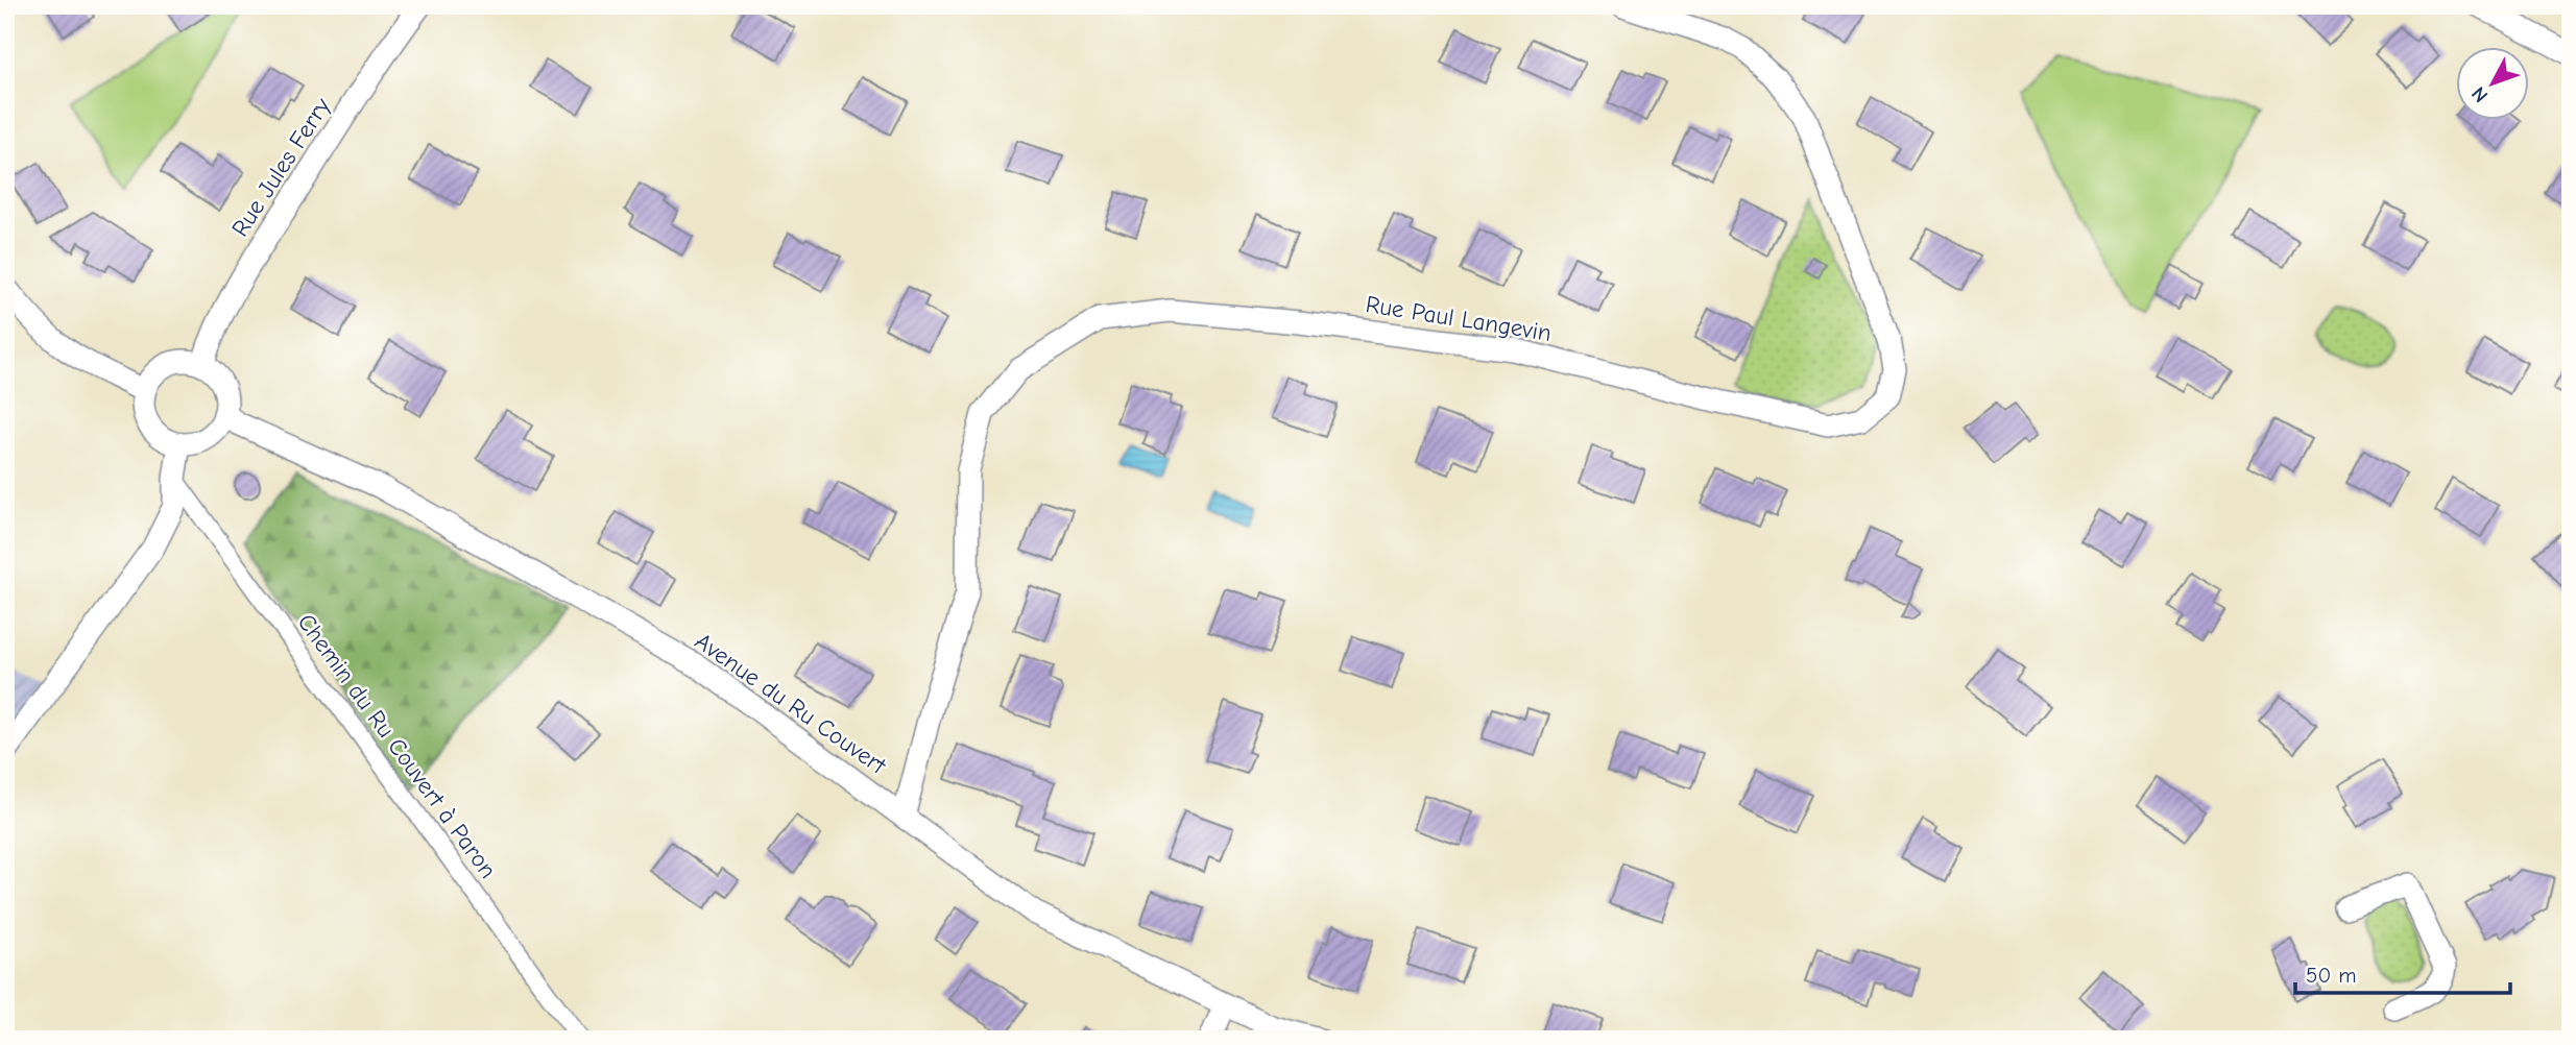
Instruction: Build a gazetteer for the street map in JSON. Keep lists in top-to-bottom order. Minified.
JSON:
{"streets":{"street":["Rue Jules Ferry","Rue Paul Langevin","Avenue du Ru Couvert","Chemin du Ru Couvert à Paron"]},"crossings":[["Rue Jules Ferry","Avenue du Ru Couvert"],["Rue Paul Langevin","Avenue du Ru Couvert"]],"scale_bar":"50 m","north":"bottom left"}
